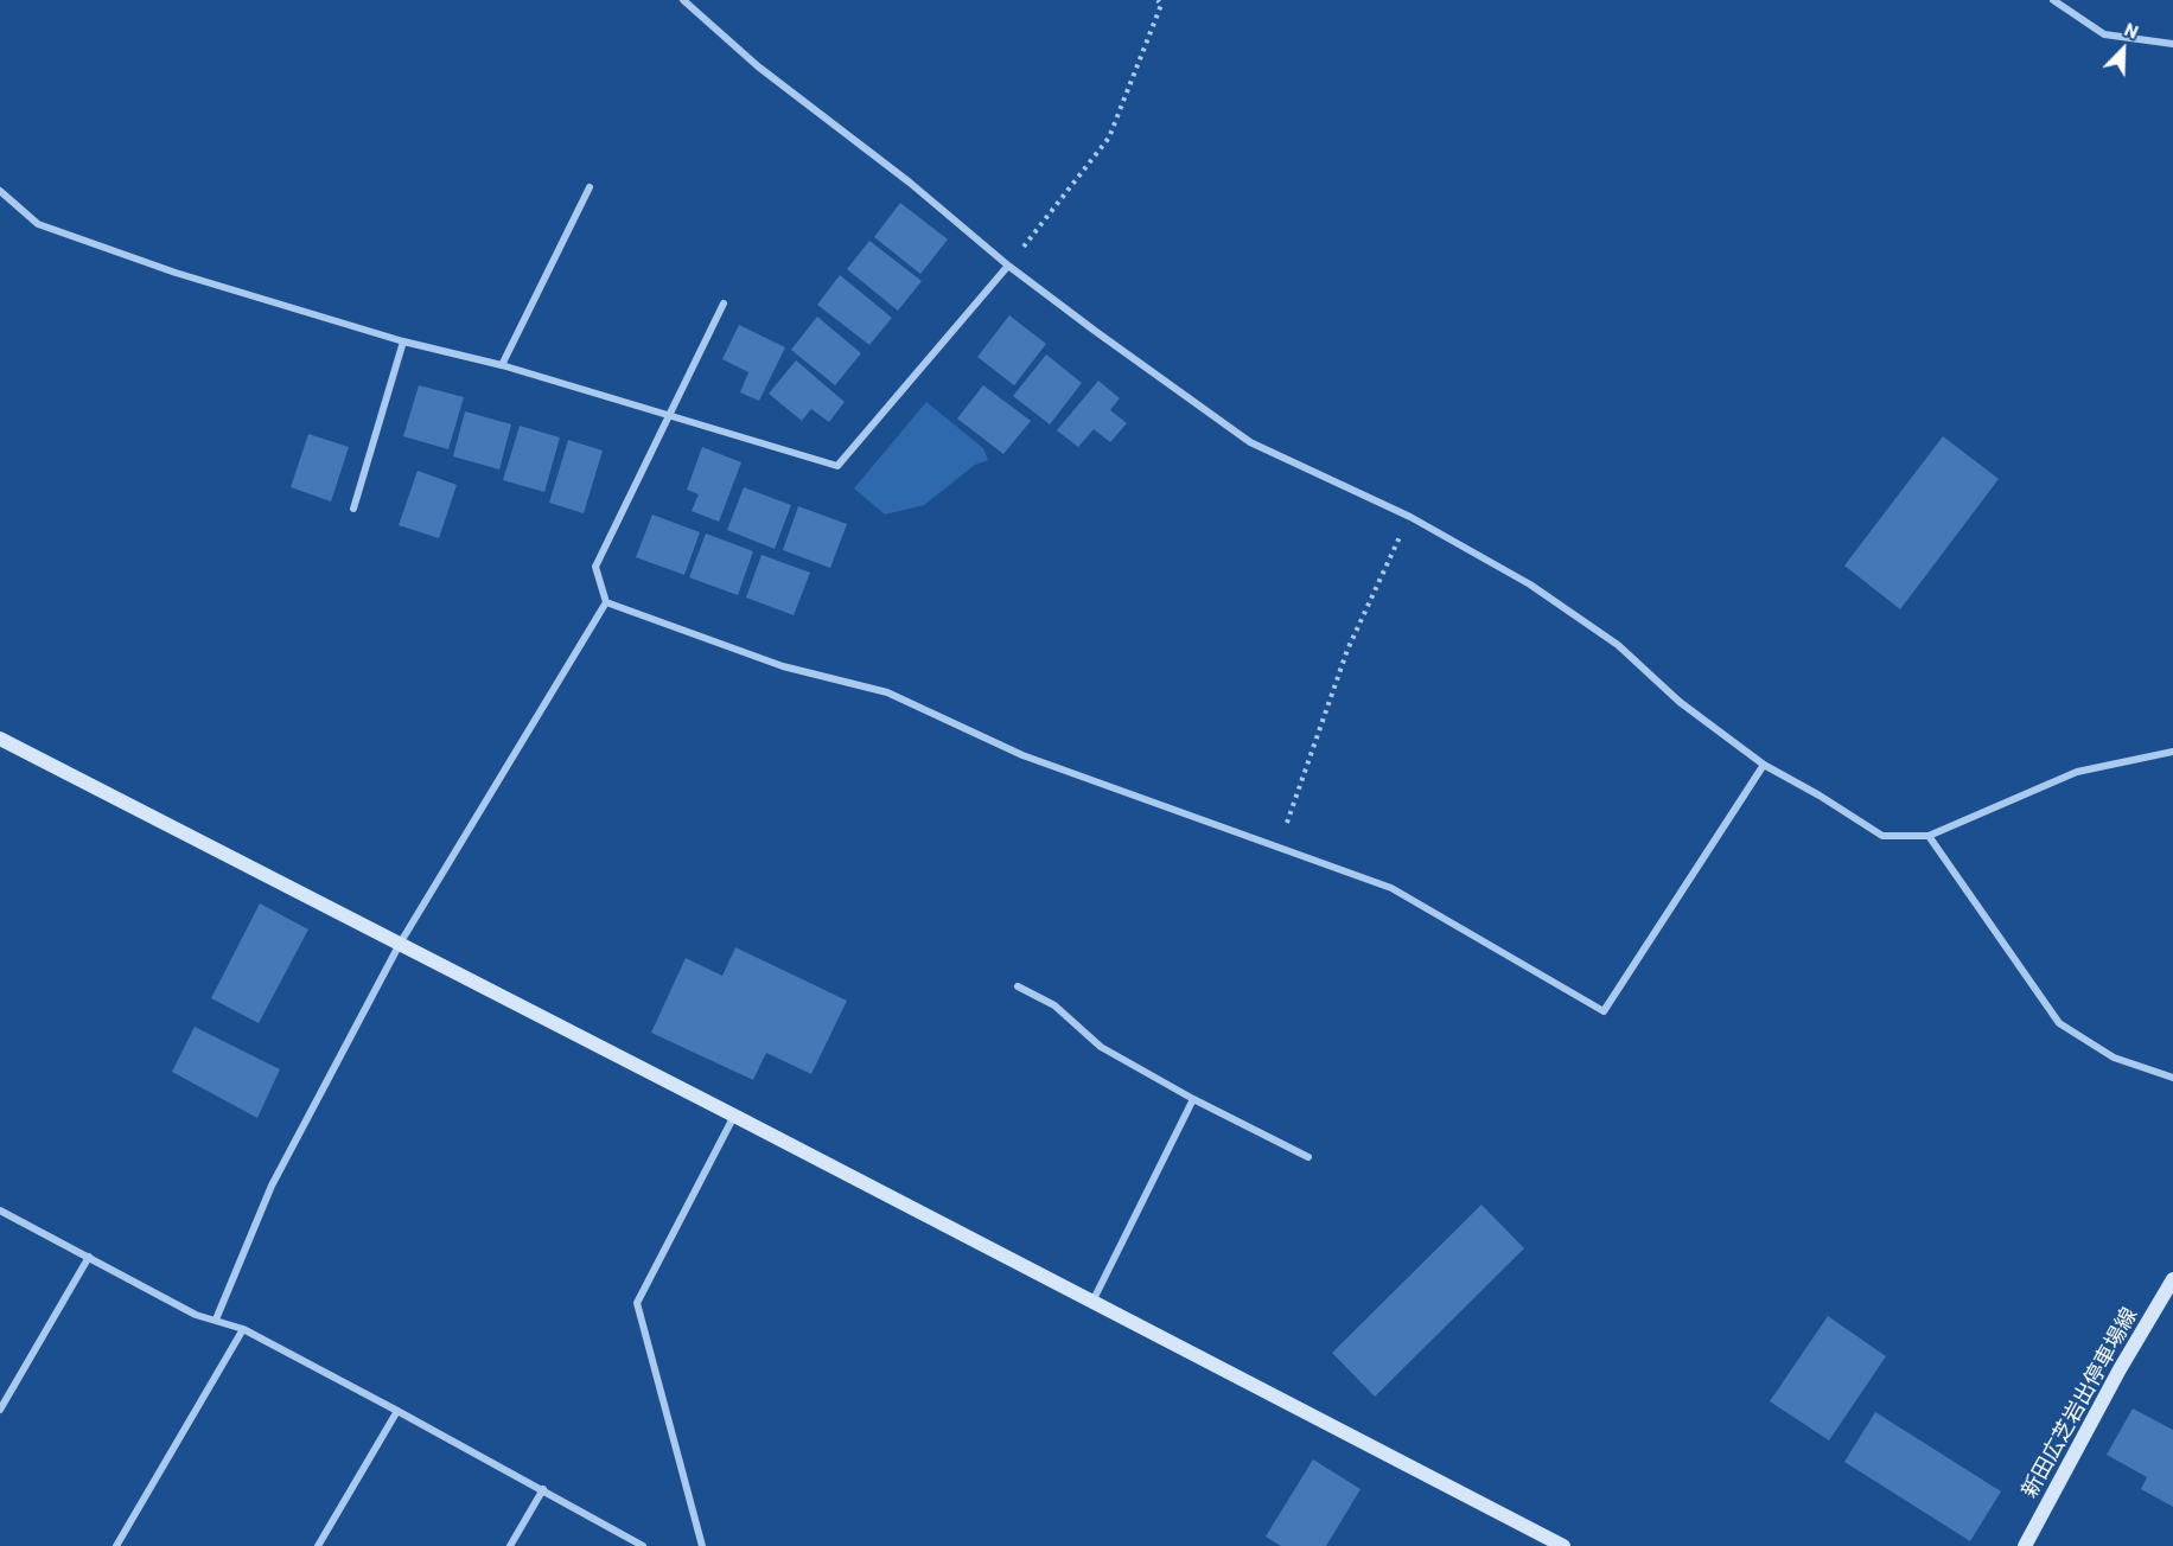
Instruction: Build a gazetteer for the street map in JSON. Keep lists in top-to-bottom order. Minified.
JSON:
{"streets":{"street":["新田広芝岩出停車場線"]},"north":"top right"}
